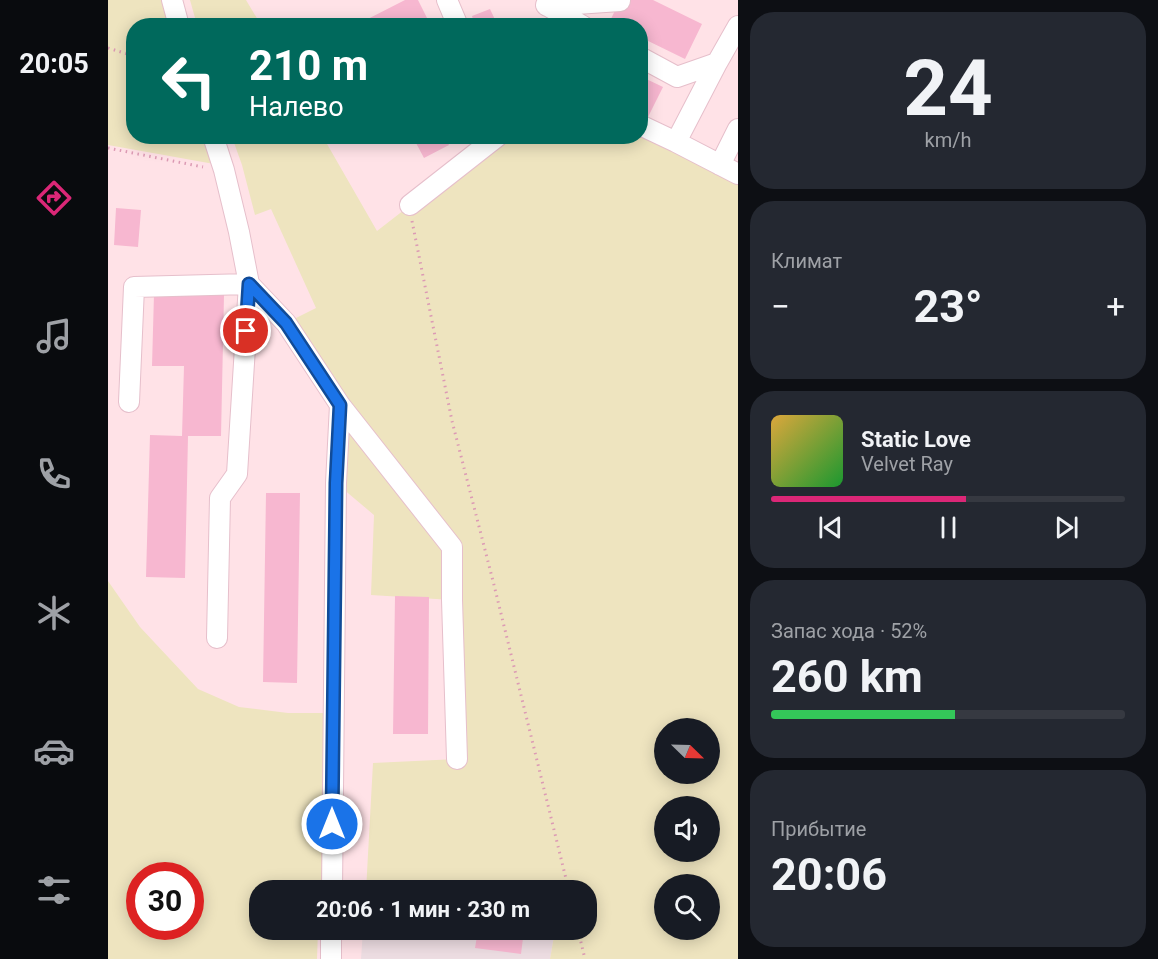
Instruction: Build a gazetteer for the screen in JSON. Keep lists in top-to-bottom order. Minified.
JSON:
{"north":"bottom right","page":{"tabs":"20:05","tile":[["24","km/h"],"Климат",["Запас хода · 52%","260 km"],["Прибытие","20:06"]],"turn":["210 m","Налево"],"heat":["−","23°","+"],"song":["Static Love","Velvet Ray"],"limit":"30","trip":"20:06 · 1 мин · 230 m"}}
